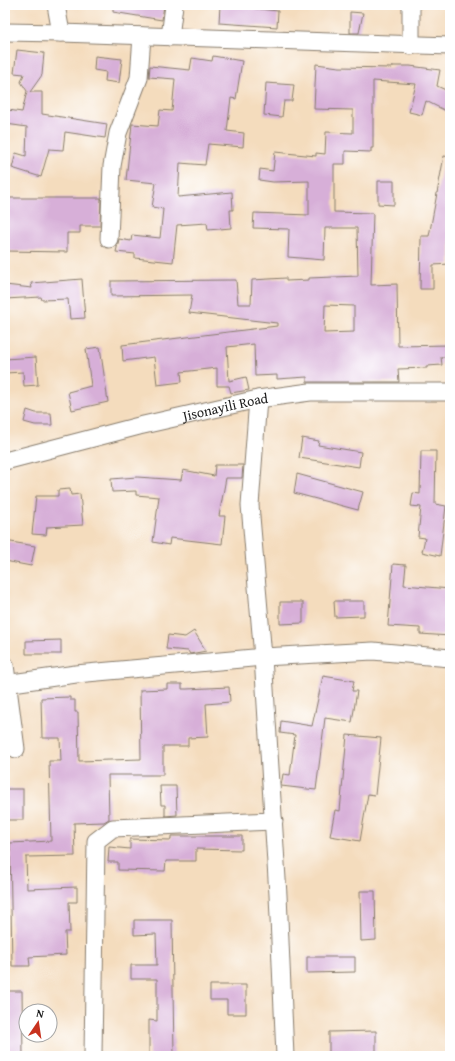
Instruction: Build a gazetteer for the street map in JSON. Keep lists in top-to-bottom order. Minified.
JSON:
{"streets":{"street":["Jisonayili Road"]},"north":"top"}
